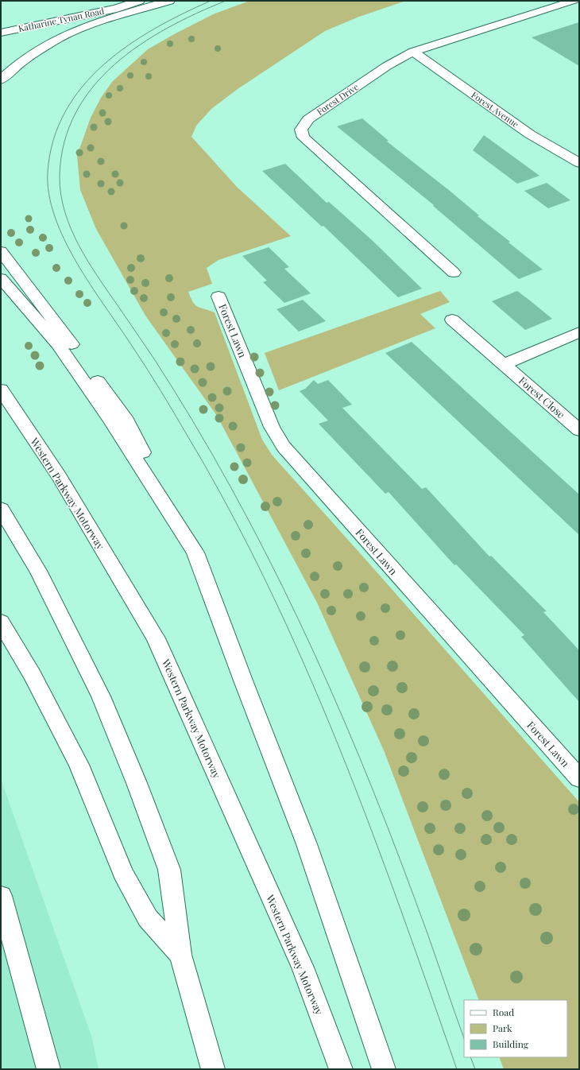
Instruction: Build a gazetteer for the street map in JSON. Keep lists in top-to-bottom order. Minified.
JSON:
{"streets":{"main road":["Katharine Tynan Road","Forest Drive","Forest Avenue","Forest Lawn","Forest Close","Western Parkway Motorway"]},"crossings":[["Forest Drive","Forest Avenue"]],"legend":["Road","Park","Building"]}
